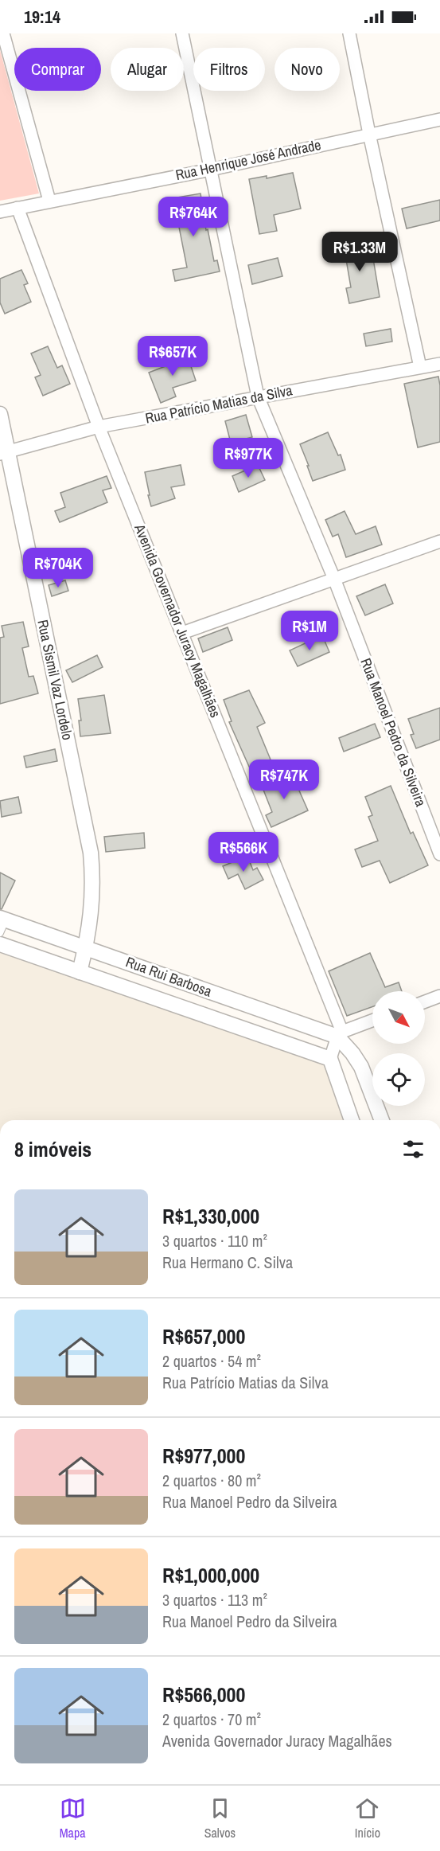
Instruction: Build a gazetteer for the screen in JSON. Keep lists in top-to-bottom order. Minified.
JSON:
{"streets":{"street":["Rua Henrique José Andrade","Rua Patrício Matias da Silva","Avenida Governador Juracy Magalhães","Rua Sismil Vaz Lordelo","Rua Manoel Pedro da Silveira","Rua Rui Barbosa"]},"crossings":[["Rua Henrique José Andrade","Avenida Governador Juracy Magalhães"],["Rua Henrique José Andrade","Rua Manoel Pedro da Silveira"],["Rua Patrício Matias da Silva","Avenida Governador Juracy Magalhães"],["Rua Patrício Matias da Silva","Rua Sismil Vaz Lordelo"],["Rua Patrício Matias da Silva","Rua Manoel Pedro da Silveira"],["Avenida Governador Juracy Magalhães","Rua Rui Barbosa"],["Rua Sismil Vaz Lordelo","Rua Rui Barbosa"]],"north":"bottom right","page":{"status":"19:14","chip":["Comprar","Alugar","Filtros","Novo"],"price":["R$764K","R$1.33M","R$657K","R$977K","R$704K","R$1M","R$747K","R$566K"],"heading":"8 imóveis","list":[{"name":"R$1,330,000","note":"3 quartos · 110 m² · Rua Hermano C. Silva"},{"name":"R$657,000","note":"2 quartos · 54 m² · Rua Patrício Matias da Silva"},{"name":"R$977,000","note":"2 quartos · 80 m² · Rua Manoel Pedro da Silveira"},{"name":"R$1,000,000","note":"3 quartos · 113 m² · Rua Manoel Pedro da Silveira"},{"name":"R$566,000","note":"2 quartos · 70 m² · Avenida Governador Juracy Magalhães"}],"tabs":["Mapa","Salvos","Início"]}}
